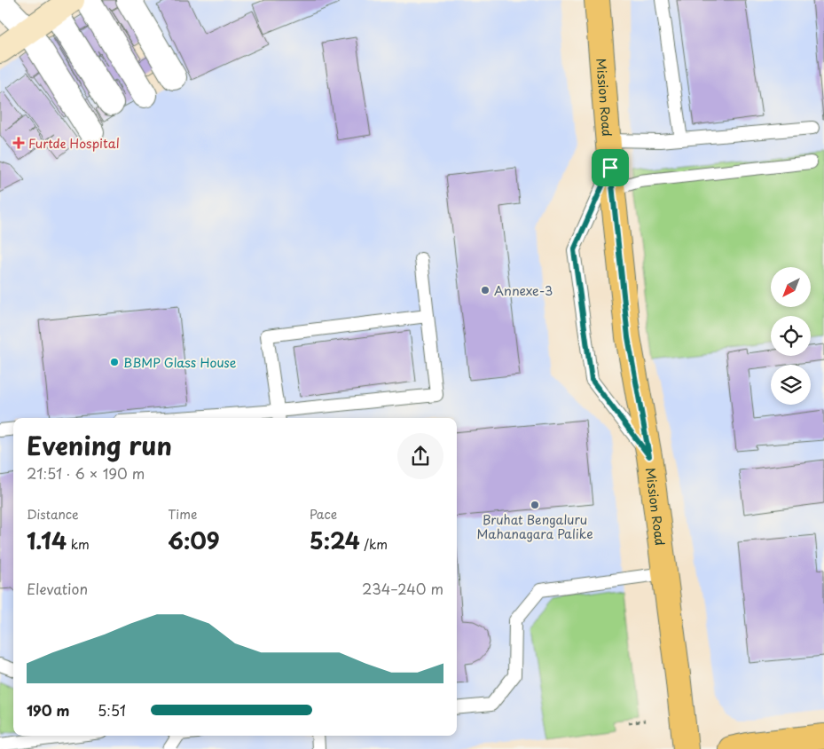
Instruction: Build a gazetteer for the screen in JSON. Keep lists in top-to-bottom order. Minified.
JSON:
{"streets":{"main road":["Mission Road"]},"places":{"health":["Furtde Hospital"],"other":["Annexe-3","BBMP Glass House","Bruhat Bengaluru Mahanagara Palike"]},"north":"bottom left","page":{"heading":["Evening run","21:51 · 6 × 190 m"],"stats":[["Distance","1.14 km"],["Time","6:09"],["Pace","5:24 /km"]],"chart":["Elevation","234–240 m"],"list":[{"name":"190 m","note":"5:51"}]}}
